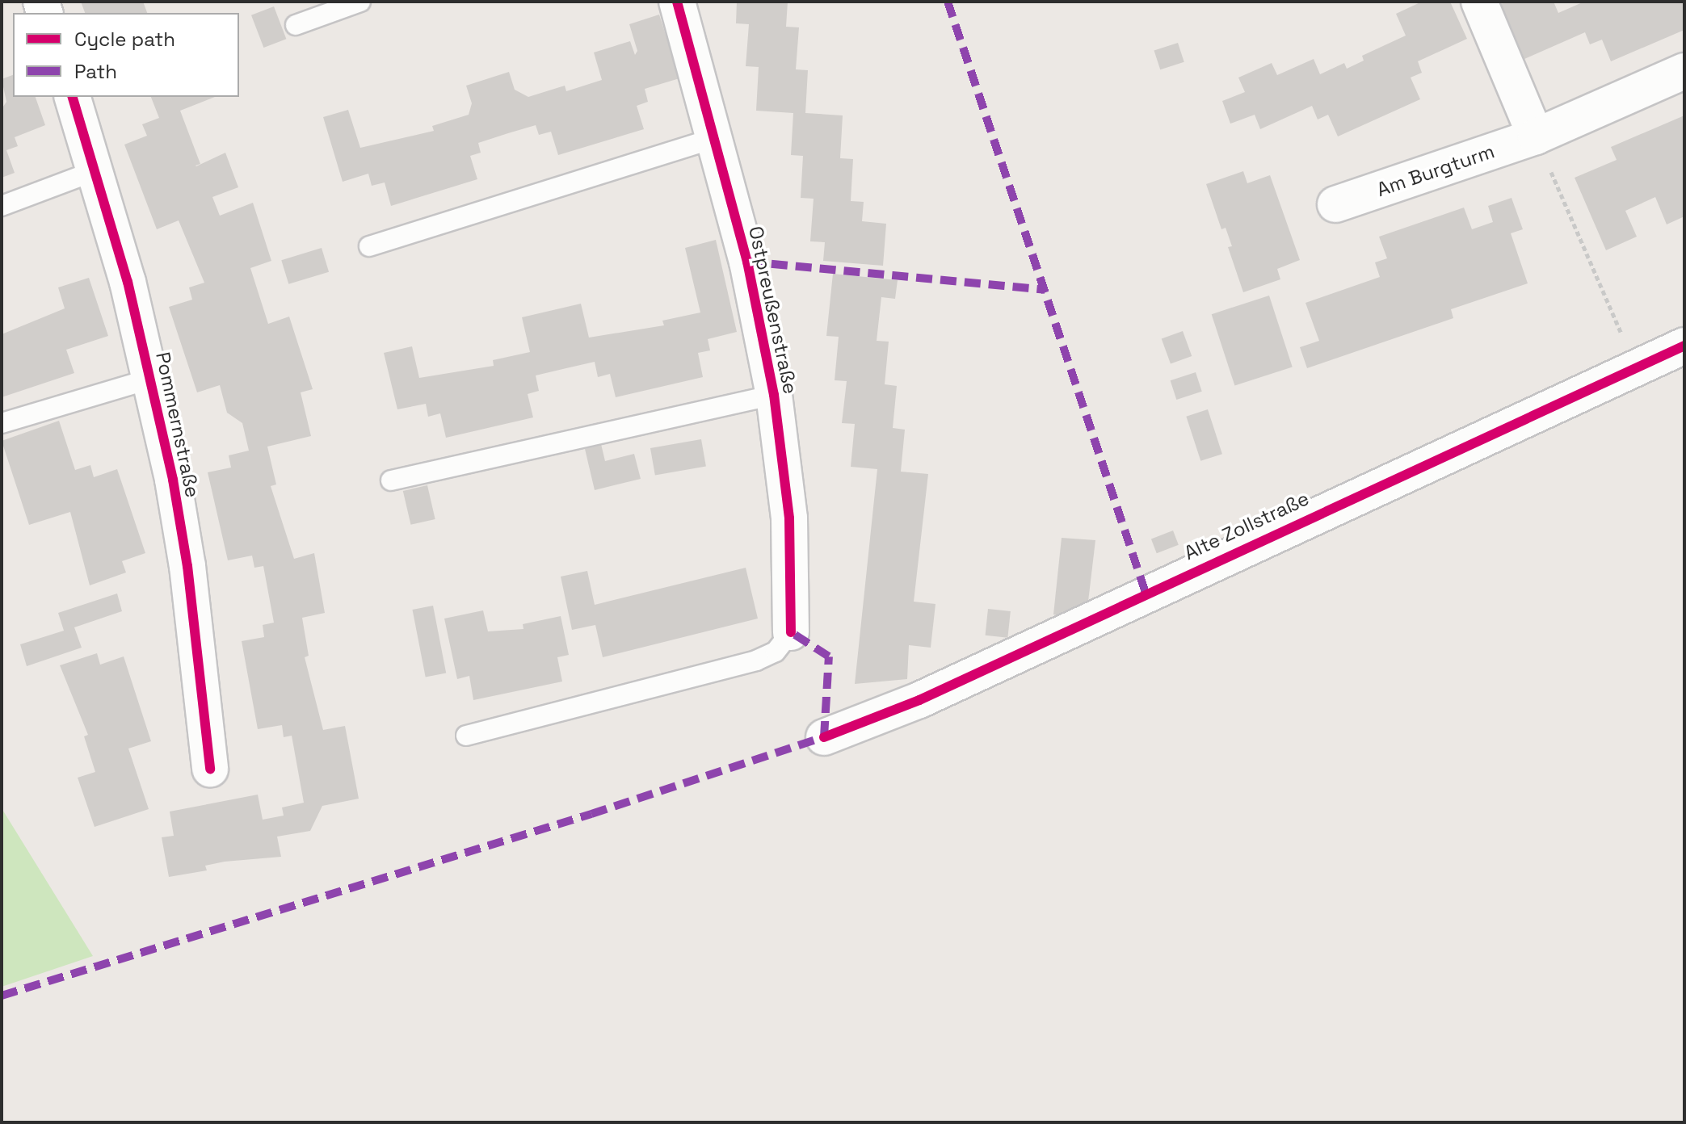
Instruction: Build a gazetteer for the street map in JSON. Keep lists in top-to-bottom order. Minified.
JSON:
{"streets":{"street":["Am Burgturm","Ostpreußenstraße","Pommernstraße","Alte Zollstraße"]},"legend":["Cycle path","Path"]}
